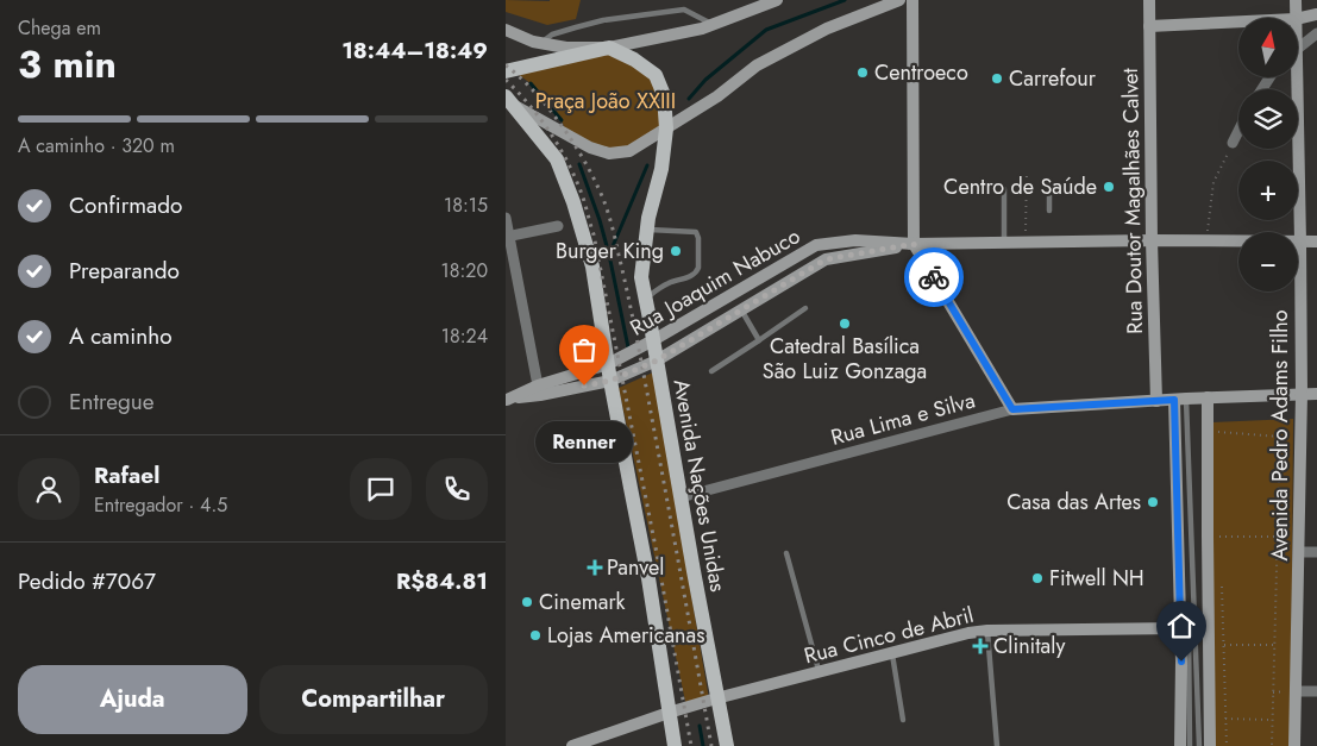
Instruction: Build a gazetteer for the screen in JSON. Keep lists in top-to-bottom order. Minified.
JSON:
{"streets":{"main road":["Avenida Nações Unidas"],"street":["Rua Doutor Magalhães Calvet","Rua Joaquim Nabuco","Rua Lima e Silva","Avenida Pedro Adams Filho","Rua Cinco de Abril"]},"crossings":[["Rua Doutor Magalhães Calvet","Rua Joaquim Nabuco"],["Rua Doutor Magalhães Calvet","Rua Lima e Silva"],["Rua Joaquim Nabuco","Avenida Pedro Adams Filho"],["Rua Joaquim Nabuco","Avenida Nações Unidas"],["Rua Lima e Silva","Avenida Pedro Adams Filho"],["Rua Lima e Silva","Avenida Nações Unidas"],["Avenida Nações Unidas","Rua Cinco de Abril"]],"parks":["Praça João XXIII"],"places":{"other":["Centroeco","Carrefour","Centro de Saúde","Burger King","Catedral Basílica São Luiz Gonzaga","Renner","Casa das Artes","Fitwell NH","Cinemark","Lojas Americanas"],"health":["Panvel","Clinitaly"]},"north":"top","page":{"heading":["3 min","Chega em","18:44–18:49"],"panel":["Rafael","Entregador · 4.5","Pedido #7067","R$84.81"],"map_buttons":["+","−"],"bar":"A caminho · 320 m","list":[["Confirmado","18:15"],["Preparando","18:20"],["A caminho","18:24"],"Entregue"],"bubble":"Renner","buttons":["Ajuda","Compartilhar"]}}
